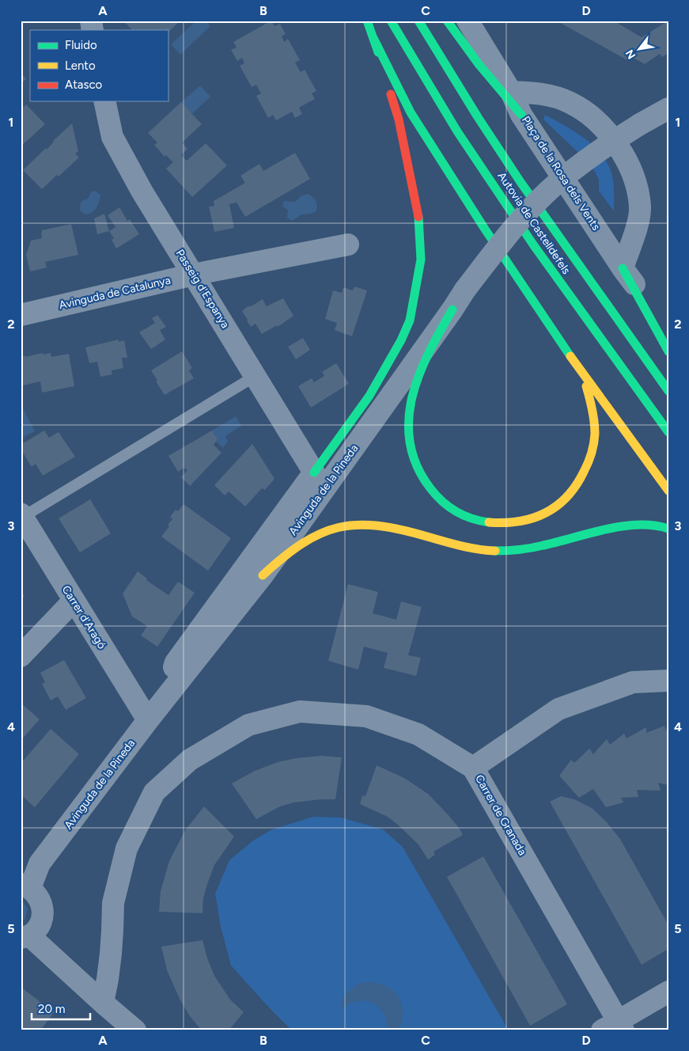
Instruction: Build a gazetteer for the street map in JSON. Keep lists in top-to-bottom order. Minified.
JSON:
{"streets":{"highway":["Autovia de Castelldefels"],"street":["Plaça de la Rosa dels Vents","Passeig d'Espanya","Avinguda de Catalunya","Avinguda de la Pineda","Carrer d'Aragó","Carrer de Granada"]},"crossings":[["Passeig d'Espanya","Avinguda de Catalunya"],["Passeig d'Espanya","Avinguda de la Pineda"],["Avinguda de la Pineda","Carrer d'Aragó"]],"legend":["Fluido","Lento","Atasco"],"scale_bar":"20 m","north":"bottom left","grid":{"columns":["A","B","C","D"],"rows":["1","2","3","4","5"]}}
